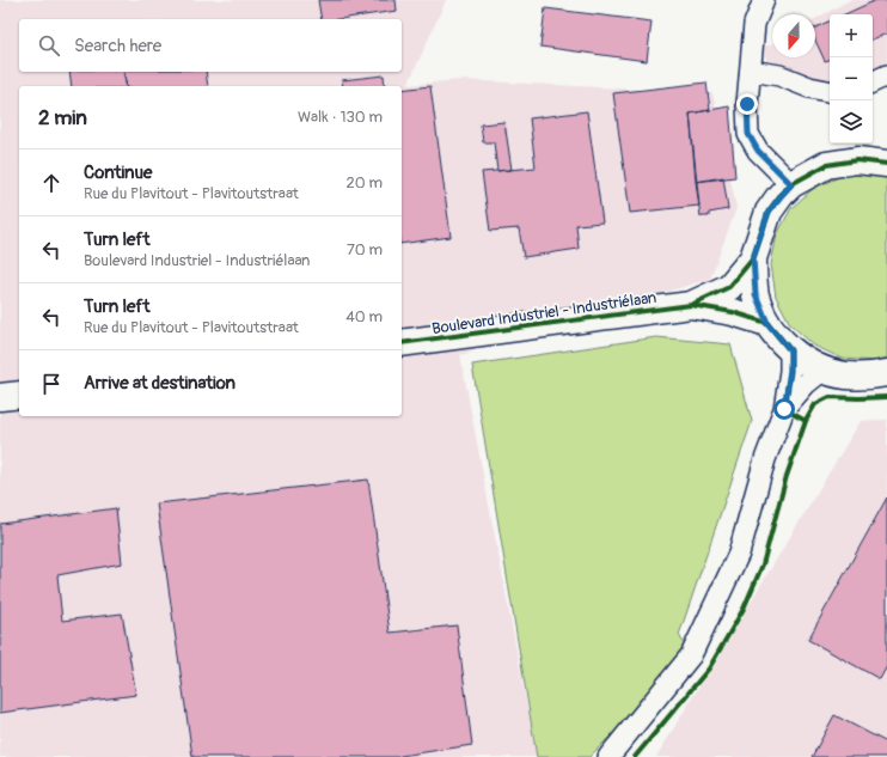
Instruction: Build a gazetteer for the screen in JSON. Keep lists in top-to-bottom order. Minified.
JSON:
{"streets":{"main road":["Boulevard Industriel - Industriélaan"]},"north":"bottom","page":{"map_buttons":["+","−"],"search":"Search here","heading":["2 min","Walk · 130 m"],"list":[["Continue","Rue du Plavitout - Plavitoutstraat","20 m"],["Turn left","Boulevard Industriel - Industriélaan","70 m"],["Turn left","Rue du Plavitout - Plavitoutstraat","40 m"],"Arrive at destination"]}}
